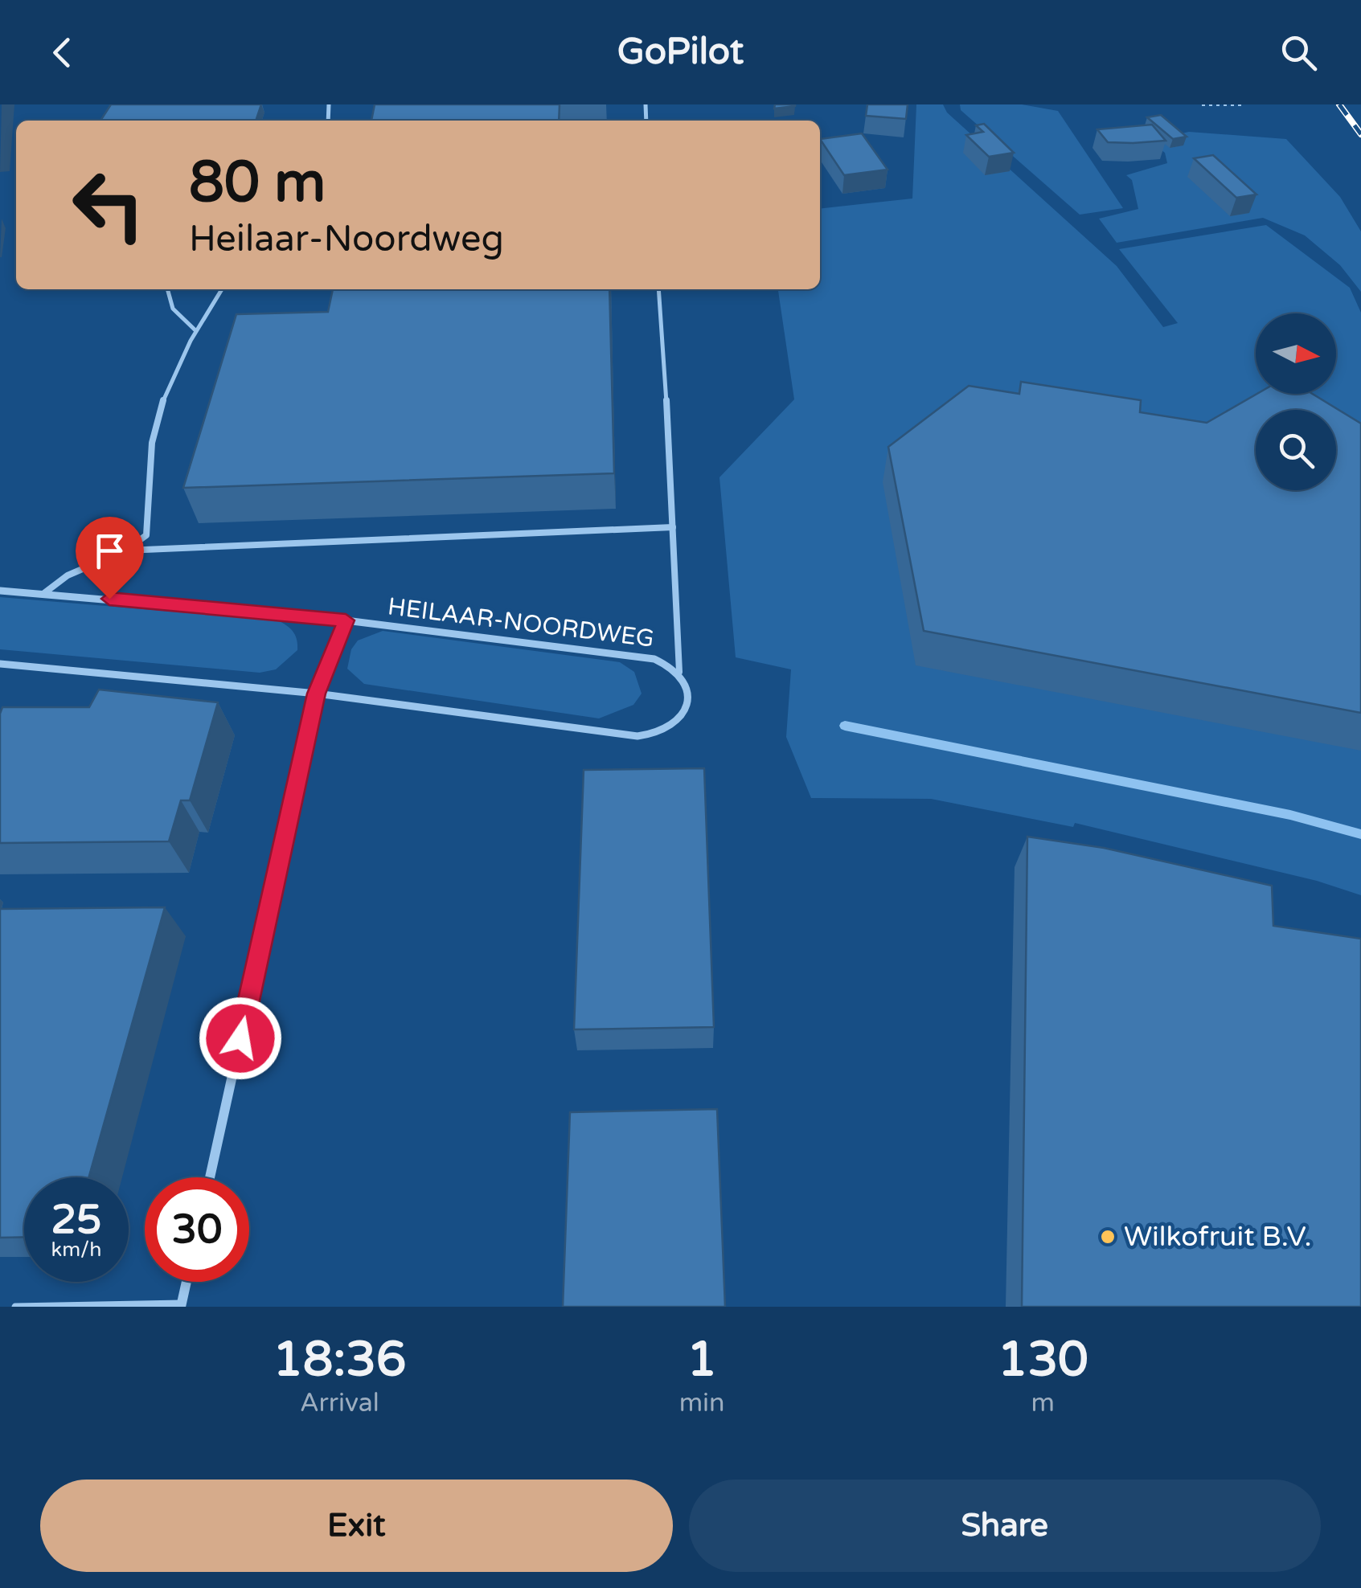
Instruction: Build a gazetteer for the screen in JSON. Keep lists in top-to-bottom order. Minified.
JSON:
{"streets":{"street":["HEILAAR-NOORDWEG"]},"places":["Wilkofruit B.V."],"north":"right","page":{"header":"GoPilot","turn":["80 m","Heilaar-Noordweg"],"speed":"25 km/h","limit":"30","eta":["18:36","Arrival","1","min","130","m"],"buttons":["Exit","Share"]}}
